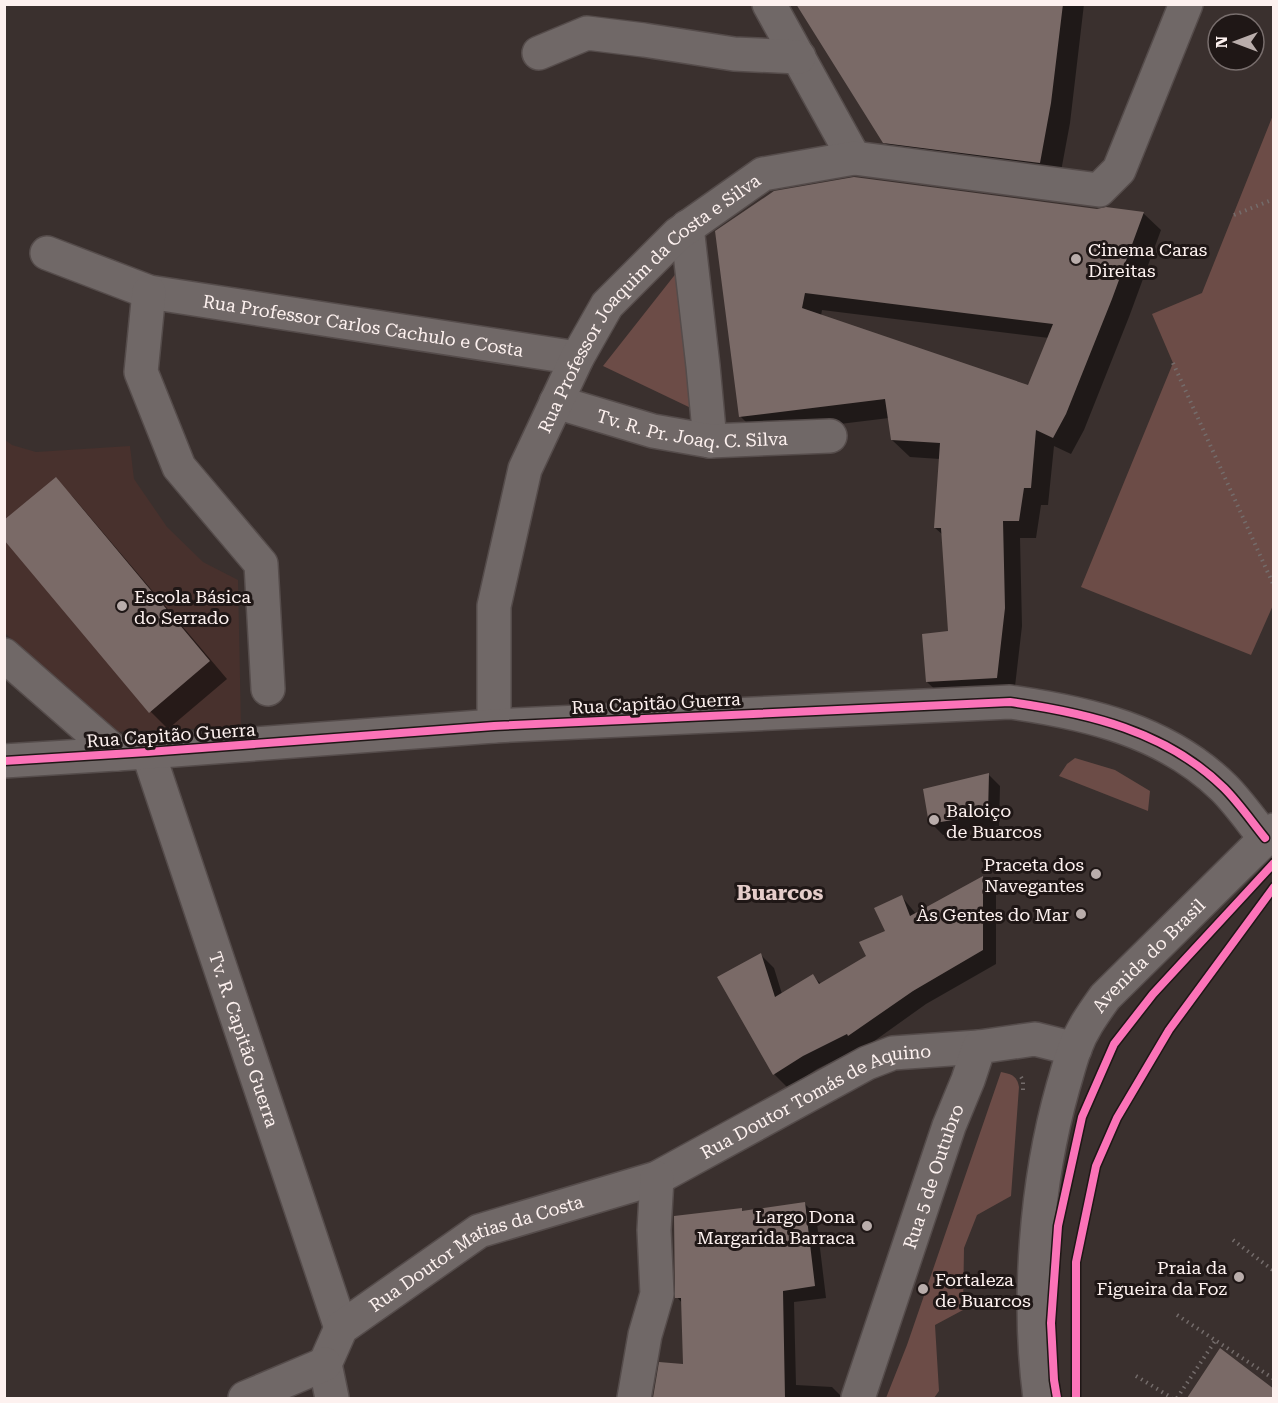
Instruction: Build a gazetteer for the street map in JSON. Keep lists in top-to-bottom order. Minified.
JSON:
{"streets":{"street":["Rua Professor Joaquim da Costa e Silva","Rua Professor Carlos Cachulo e Costa","Tv. R. Pr. Joaq. C. Silva","Rua Capitão Guerra","Avenida do Brasil","Tv. R. Capitão Guerra","Rua Doutor Tomás de Aquino","Rua 5 de Outubro","Rua Doutor Matias da Costa"]},"crossings":[["Rua Professor Joaquim da Costa e Silva","Rua Professor Carlos Cachulo e Costa"],["Rua Professor Joaquim da Costa e Silva","Tv. R. Pr. Joaq. C. Silva"],["Rua Professor Joaquim da Costa e Silva","Rua Capitão Guerra"],["Rua Capitão Guerra","Avenida do Brasil"],["Rua Capitão Guerra","Tv. R. Capitão Guerra"],["Tv. R. Capitão Guerra","Rua Doutor Matias da Costa"],["Rua Doutor Tomás de Aquino","Rua 5 de Outubro"],["Rua Doutor Tomás de Aquino","Rua Doutor Matias da Costa"]],"districts":["Buarcos"],"places":["Cinema Caras Direitas","Escola Básica do Serrado","Baloiço de Buarcos","Praceta dos Navegantes","Às Gentes do Mar","Largo Dona Margarida Barraca","Praia da Figueira da Foz","Fortaleza de Buarcos"],"north":"left"}
